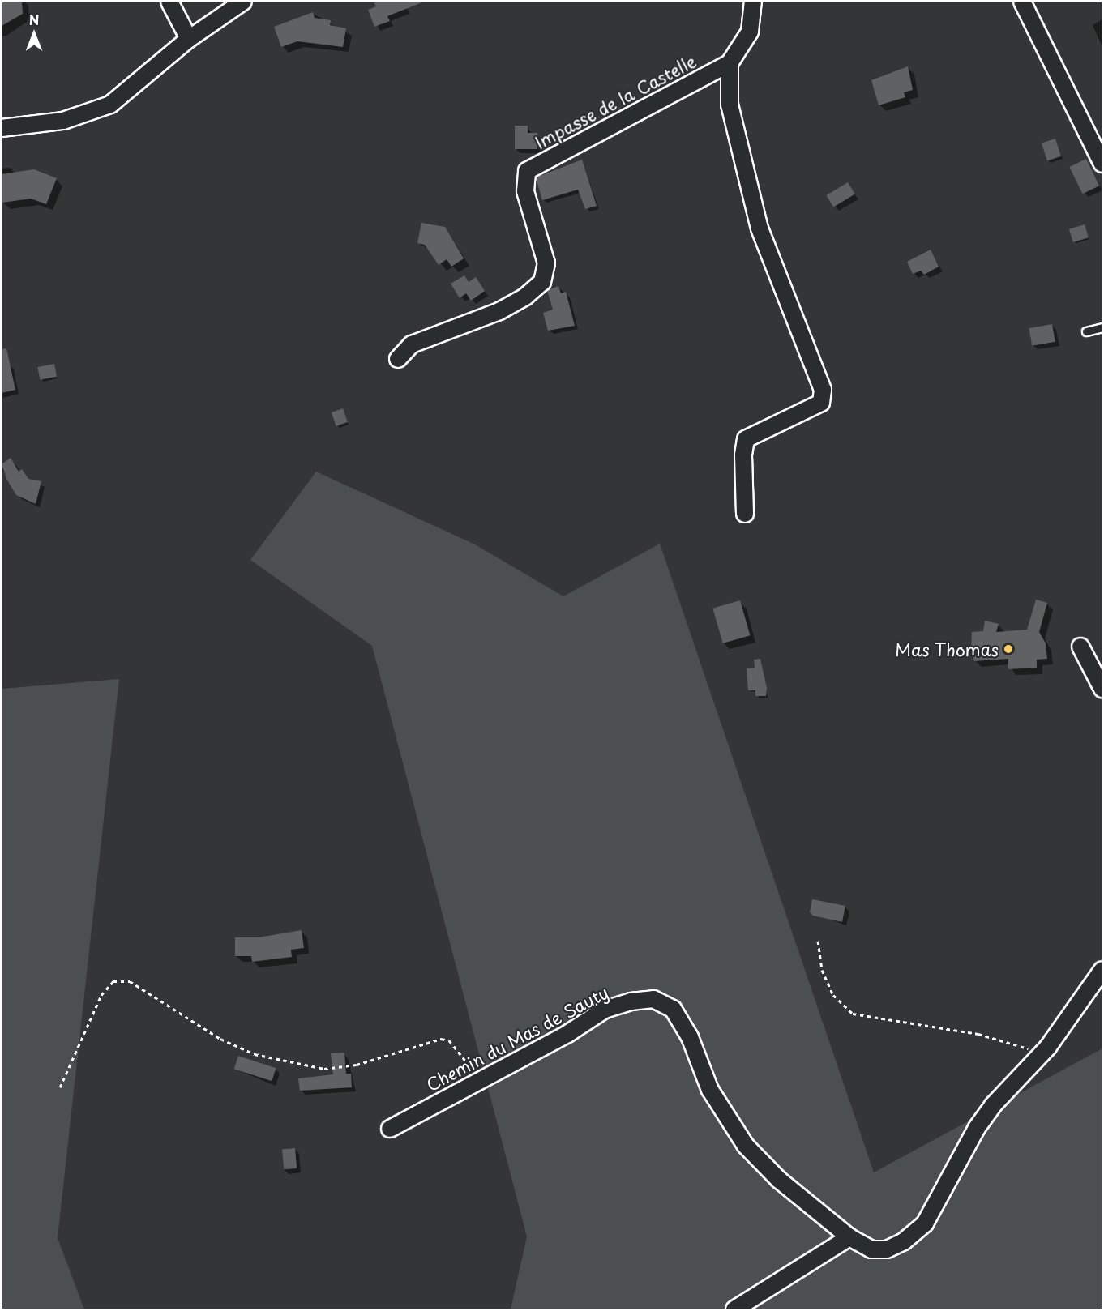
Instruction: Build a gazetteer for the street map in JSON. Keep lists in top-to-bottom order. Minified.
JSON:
{"streets":{"street":["Impasse de la Castelle","Chemin du Mas de Sauty"]},"places":["Mas Thomas"],"north":"top"}
